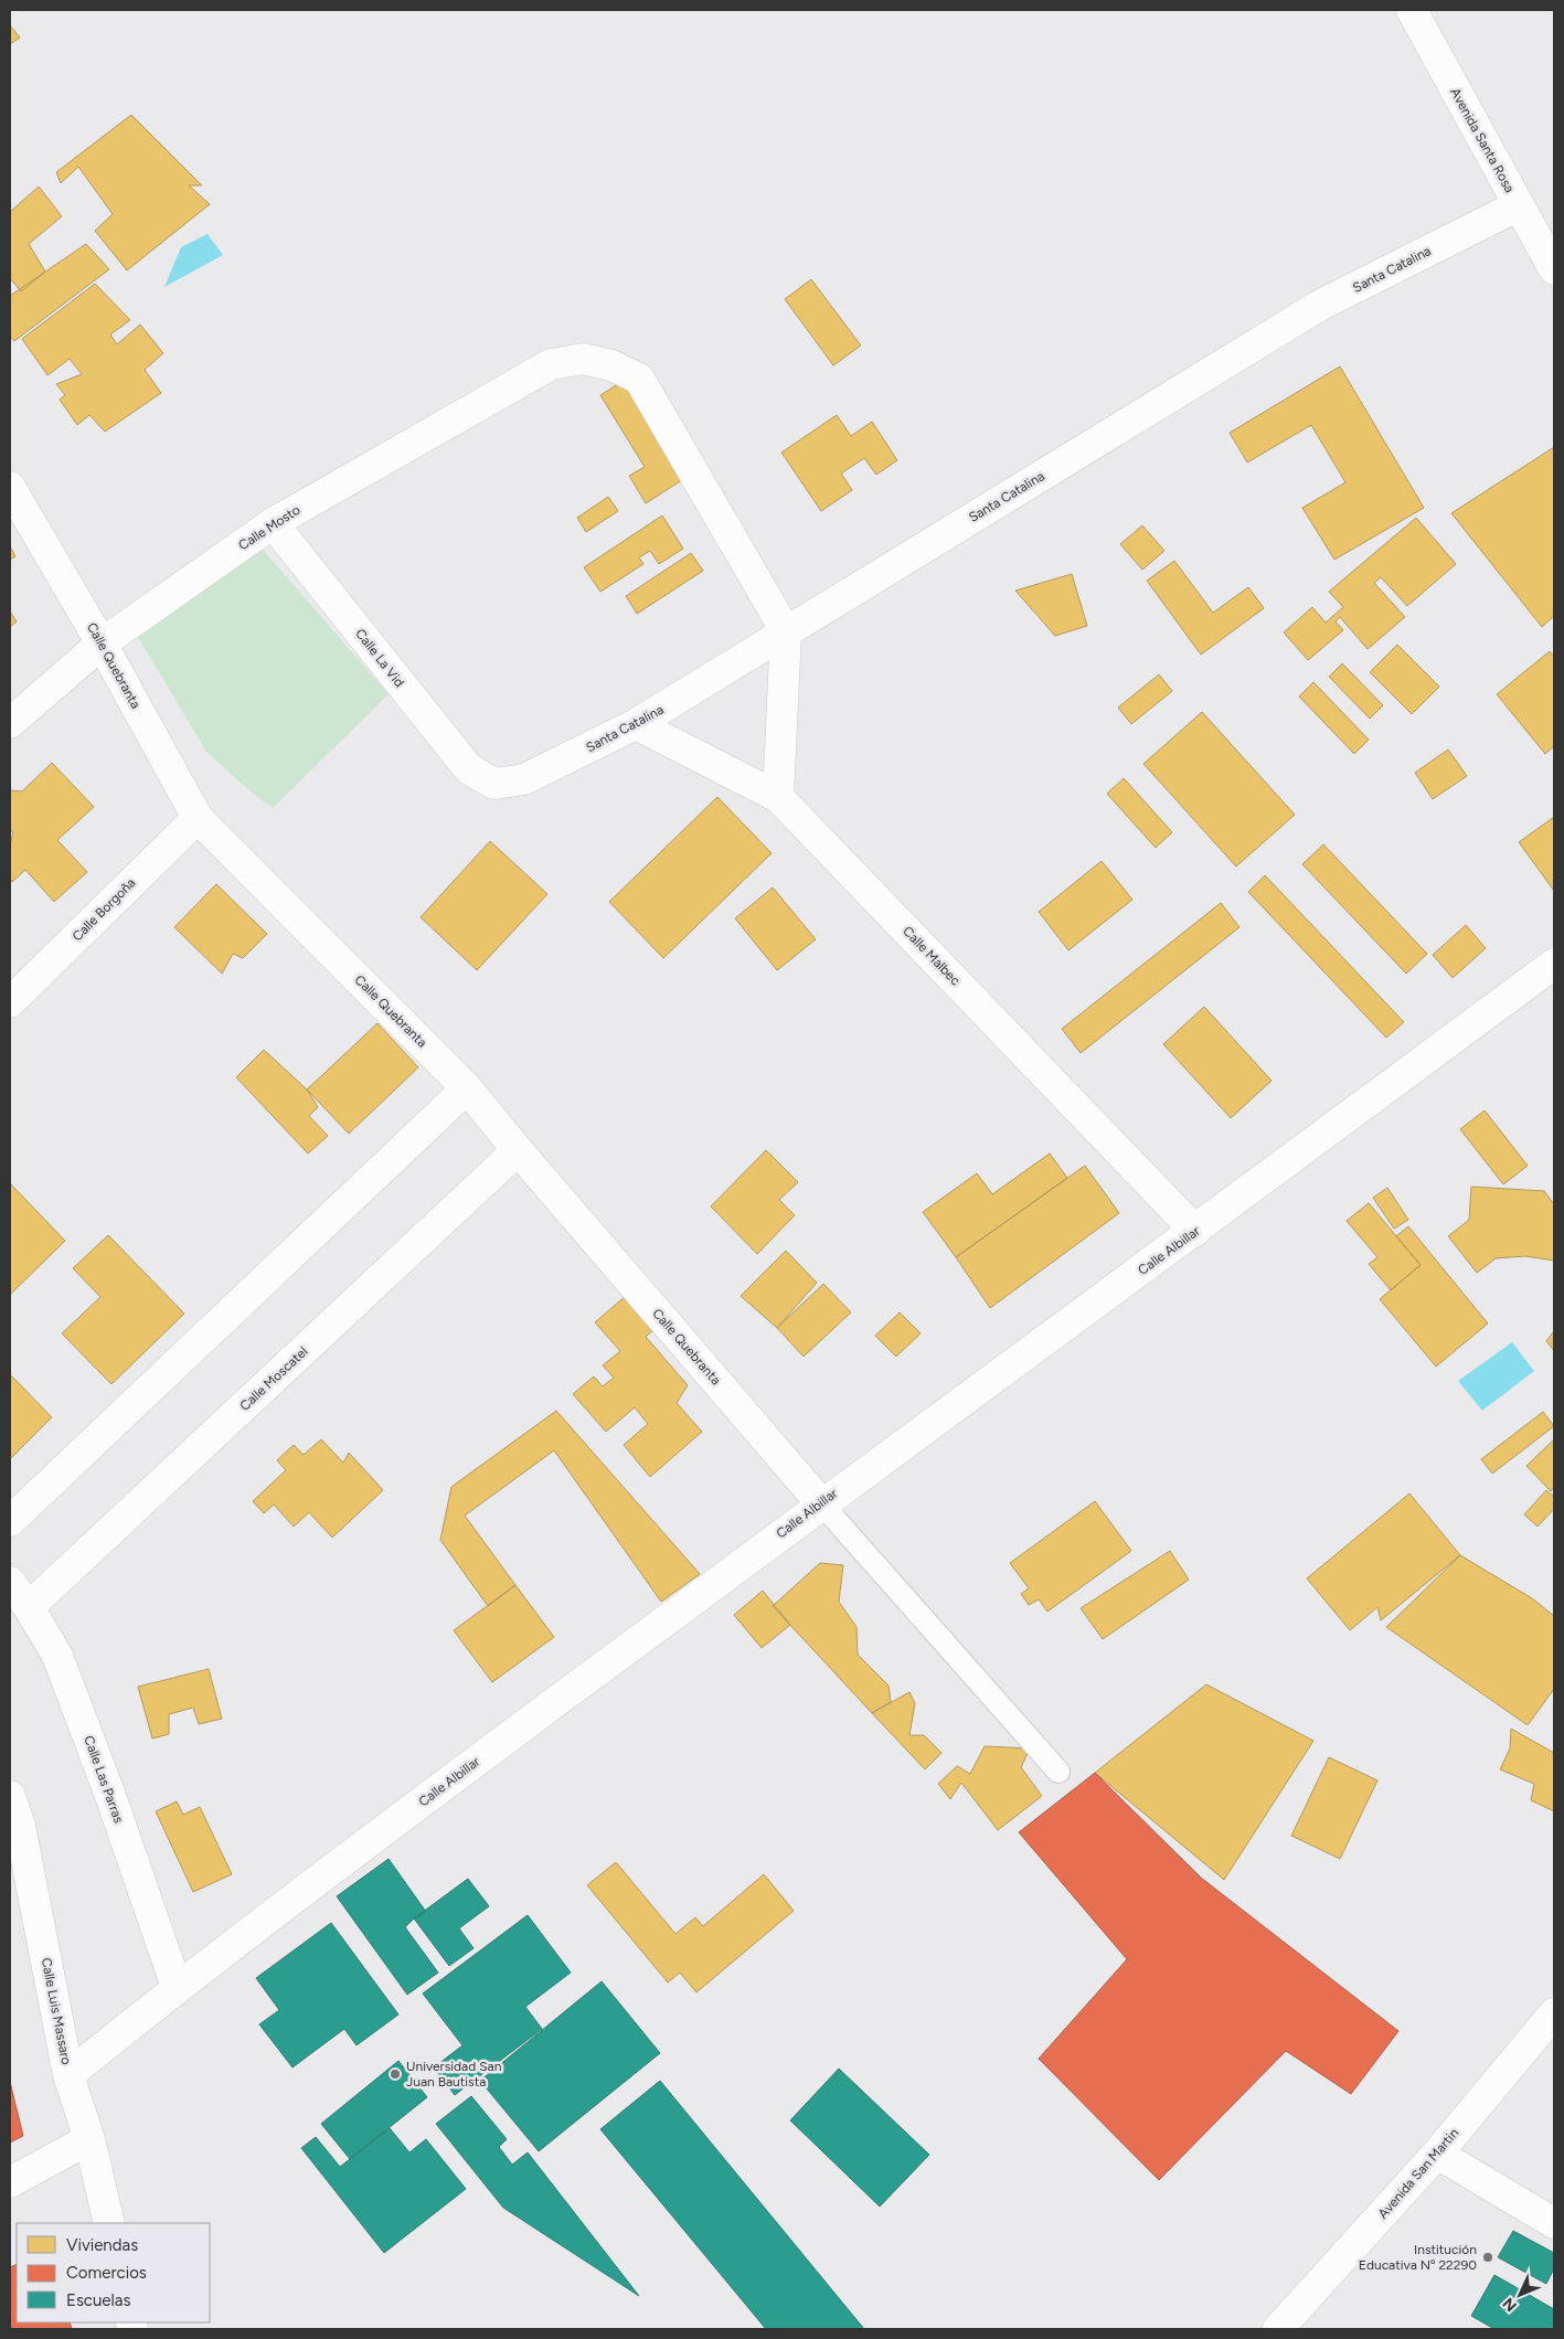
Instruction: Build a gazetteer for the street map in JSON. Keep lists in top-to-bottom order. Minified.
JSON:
{"streets":{"street":["Avenida Santa Rosa","Santa Catalina","Calle Mosto","Calle La Vid","Calle Quebranta","Calle Borgoña","Calle Malbec","Calle Albillar","Calle Moscatel","Calle Las Parras","Calle Luis Massaro","Avenida San Martin"]},"crossings":[["Avenida Santa Rosa","Santa Catalina"],["Santa Catalina","Calle Mosto"],["Santa Catalina","Calle La Vid"],["Santa Catalina","Calle Malbec"],["Calle Mosto","Calle La Vid"],["Calle Mosto","Calle Quebranta"],["Calle Quebranta","Calle Borgoña"],["Calle Quebranta","Calle Albillar"],["Calle Quebranta","Calle Moscatel"],["Calle Malbec","Calle Albillar"],["Calle Albillar","Calle Las Parras"],["Calle Albillar","Calle Luis Massaro"],["Calle Moscatel","Calle Las Parras"]],"places":["Universidad San Juan Bautista","Institución Educativa Nº 22290"],"legend":["Viviendas","Comercios","Escuelas"],"north":"bottom left"}
